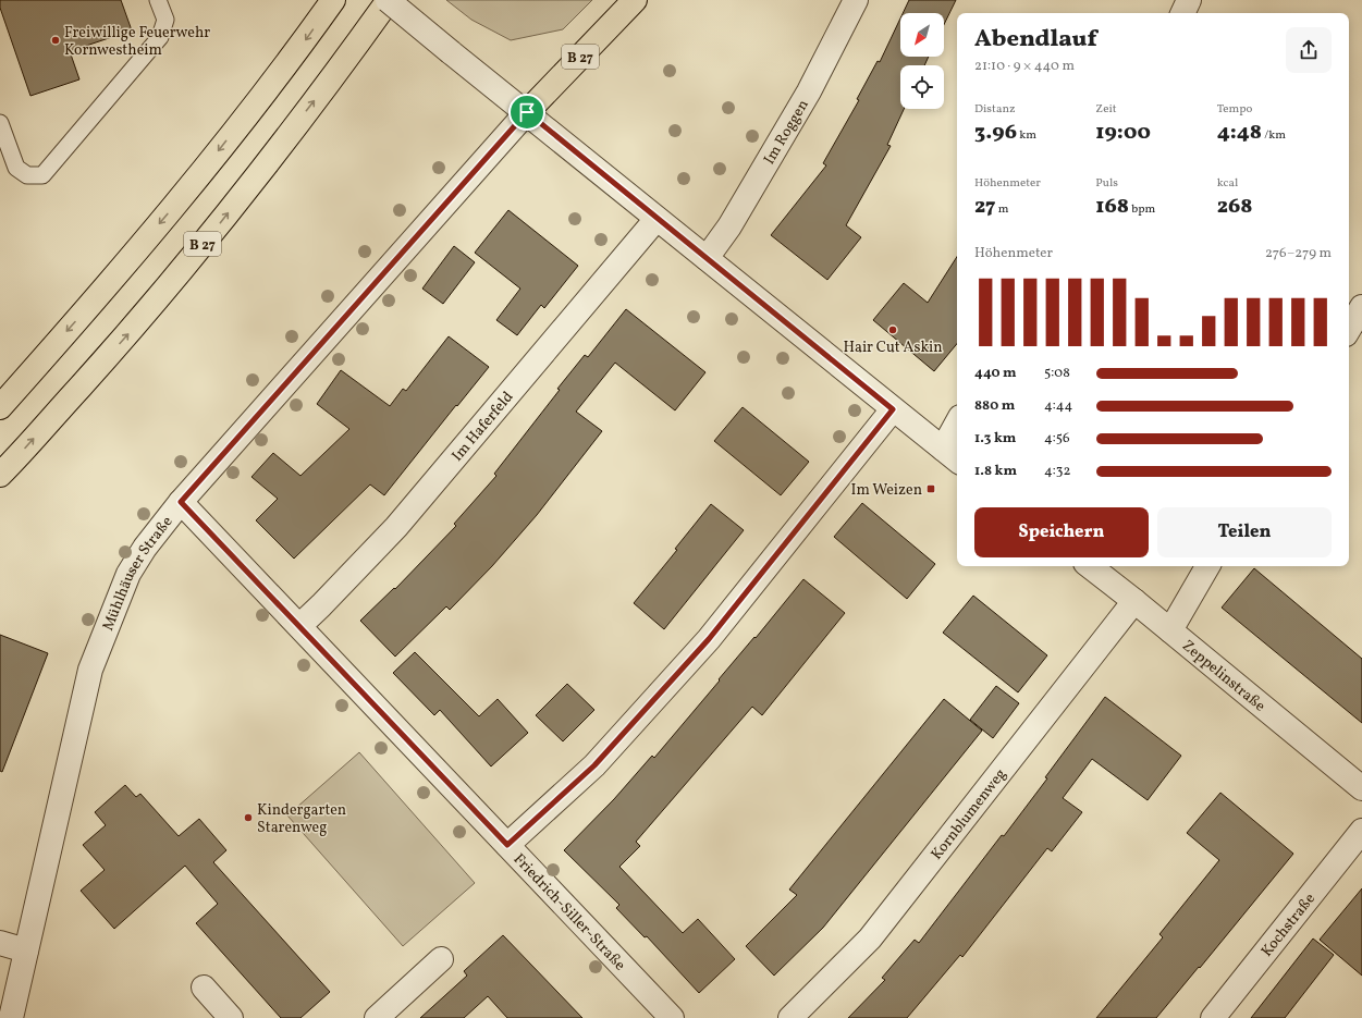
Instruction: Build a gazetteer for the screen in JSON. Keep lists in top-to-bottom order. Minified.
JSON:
{"streets":{"highway":["B 27"],"street":["Im Roggen","Im Haferfeld","Mühlhäuser Straße","Zeppelinstraße","Kornblumenweg","Friedrich-Siller-Straße","Kochstraße"]},"crossings":[["B 27","Mühlhäuser Straße"],["Im Haferfeld","Friedrich-Siller-Straße"],["Mühlhäuser Straße","Friedrich-Siller-Straße"],["Zeppelinstraße","Kornblumenweg"]],"places":{"other":["Freiwillige Feuerwehr Kornwestheim","Hair Cut Askin","Kindergarten Starenweg"],"transit":["Im Weizen"]},"north":"bottom left","page":{"heading":["Abendlauf","21:10 · 9 × 440 m"],"stats":[["Distanz","3.96 km"],["Zeit","19:00"],["Tempo","4:48 /km"],["Höhenmeter","27 m"],["Puls","168 bpm"],["kcal","268"]],"chart":["Höhenmeter","276–279 m"],"list":[{"name":"440 m","note":"5:08"},{"name":"880 m","note":"4:44"},{"name":"1.3 km","note":"4:56"},{"name":"1.8 km","note":"4:32"}],"buttons":["Speichern","Teilen"]}}
